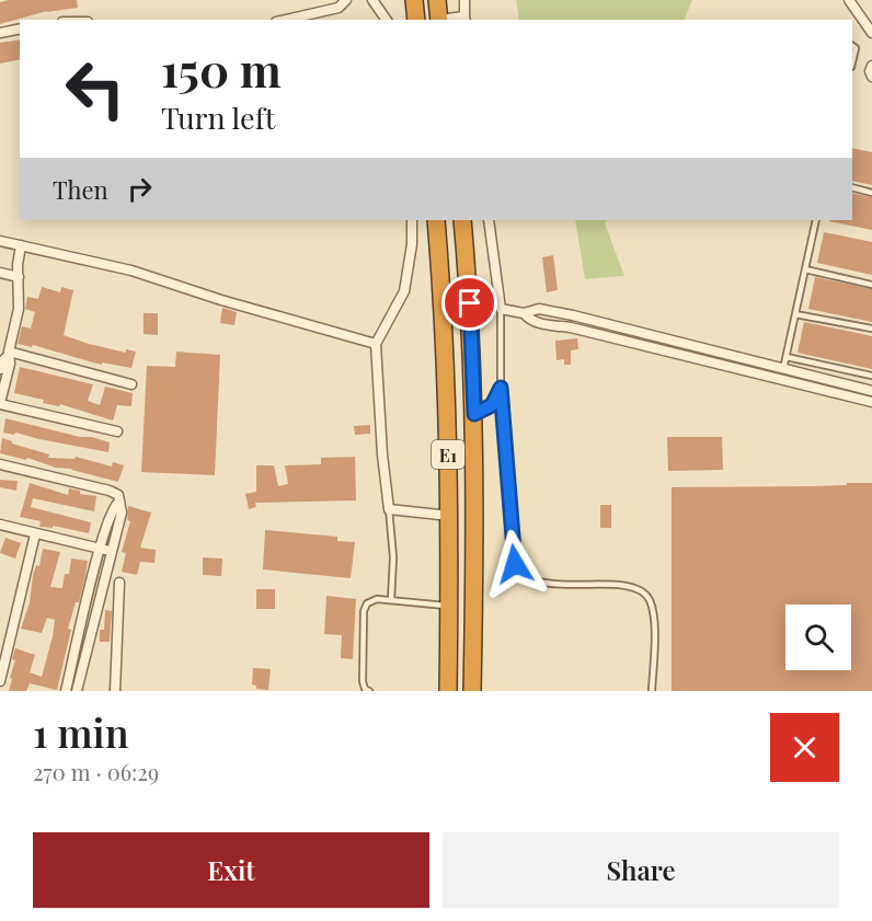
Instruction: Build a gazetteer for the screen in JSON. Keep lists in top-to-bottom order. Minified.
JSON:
{"streets":{"highway":["E1"]},"page":{"turn":["150 m","Turn left"],"then":"Then","heading":["1 min","270 m · 06:29"],"buttons":["Exit","Share"]}}
